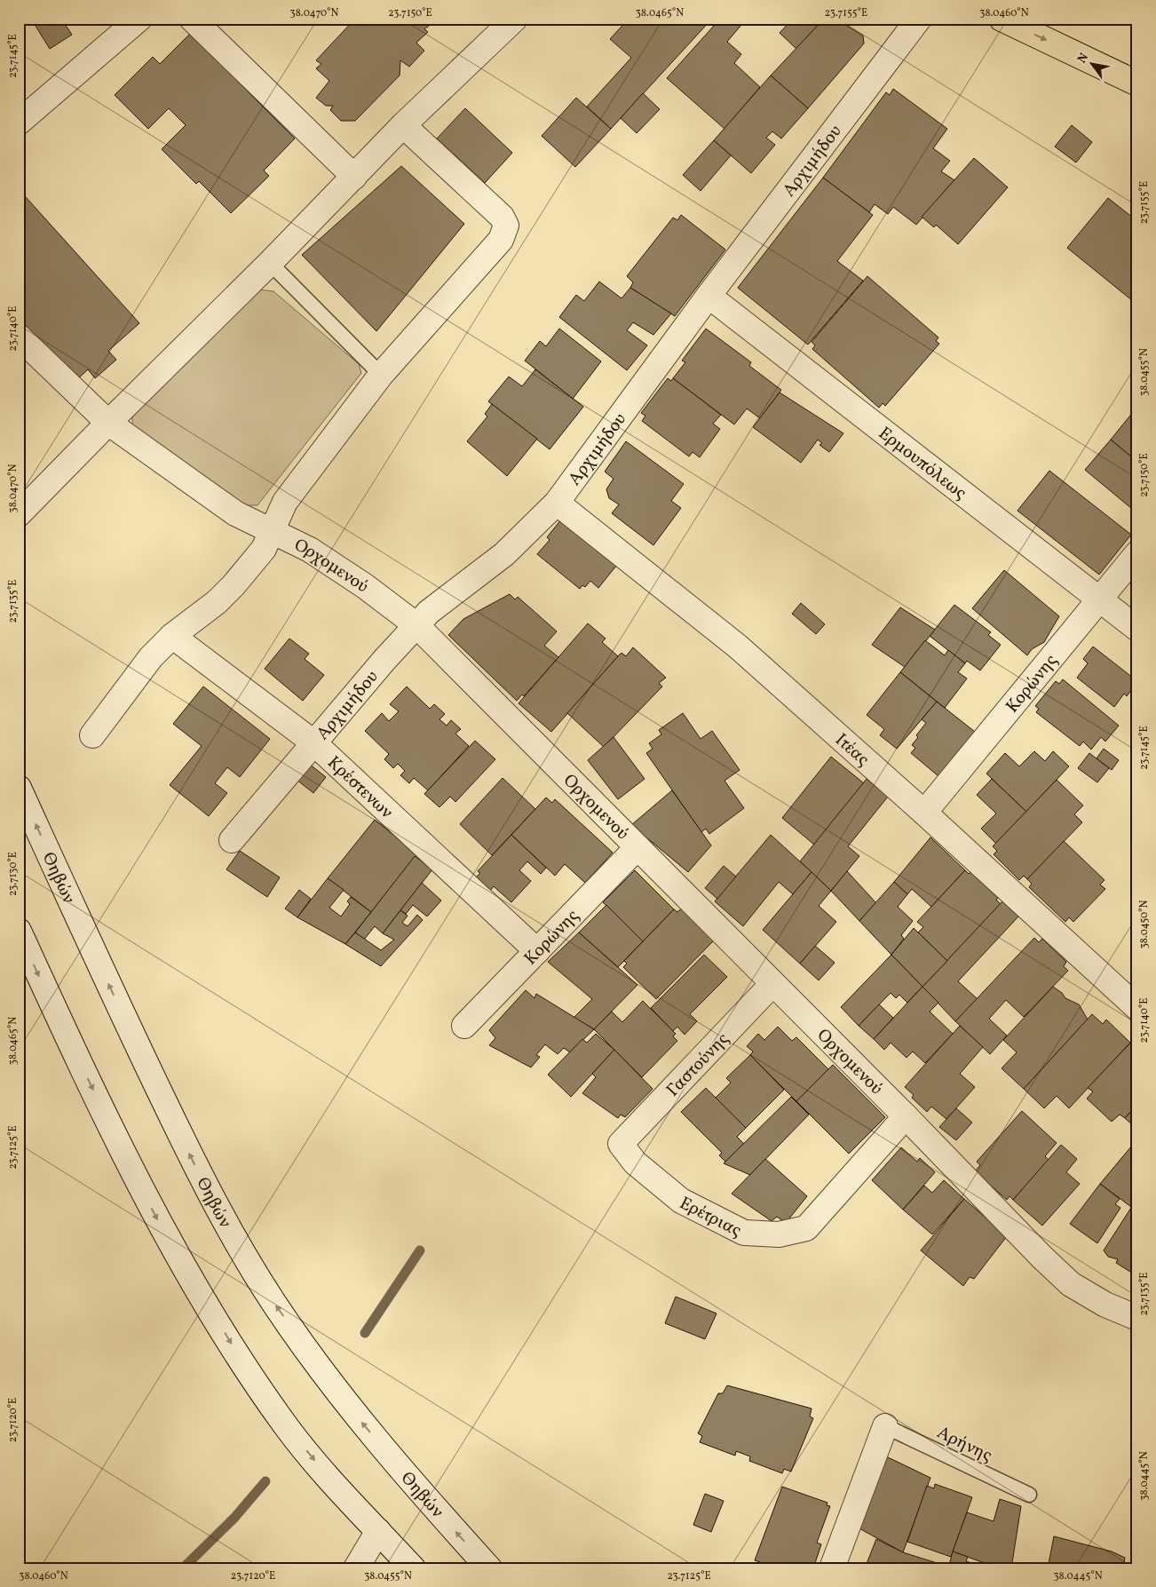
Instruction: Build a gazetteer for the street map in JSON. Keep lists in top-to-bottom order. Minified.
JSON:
{"streets":{"street":["Αρχιμήδου","Ερμουπόλεως","Ορχομενού","Κορώνης","Ιτέας","Κρέστενων","Θηβών","Γαστούνης","Ερέτριας"],"lane":["Αρήνης"]},"crossings":[["Αρχιμήδου","Ερμουπόλεως"],["Αρχιμήδου","Ορχομενού"],["Αρχιμήδου","Ιτέας"],["Αρχιμήδου","Κρέστενων"],["Ερμουπόλεως","Κορώνης"],["Ορχομενού","Κορώνης"],["Ορχομενού","Γαστούνης"],["Ορχομενού","Ερέτριας"],["Κορώνης","Ιτέας"],["Κορώνης","Κρέστενων"],["Γαστούνης","Ερέτριας"]],"north":"top left","coordinates":["38.0470°N","23.7150°E","38.0465°N","23.7155°E","38.0460°N","23.7145°E","23.7140°E","38.0455°N","23.7135°E","23.7130°E","38.0450°N","23.7125°E","23.7120°E","38.0445°N"]}
